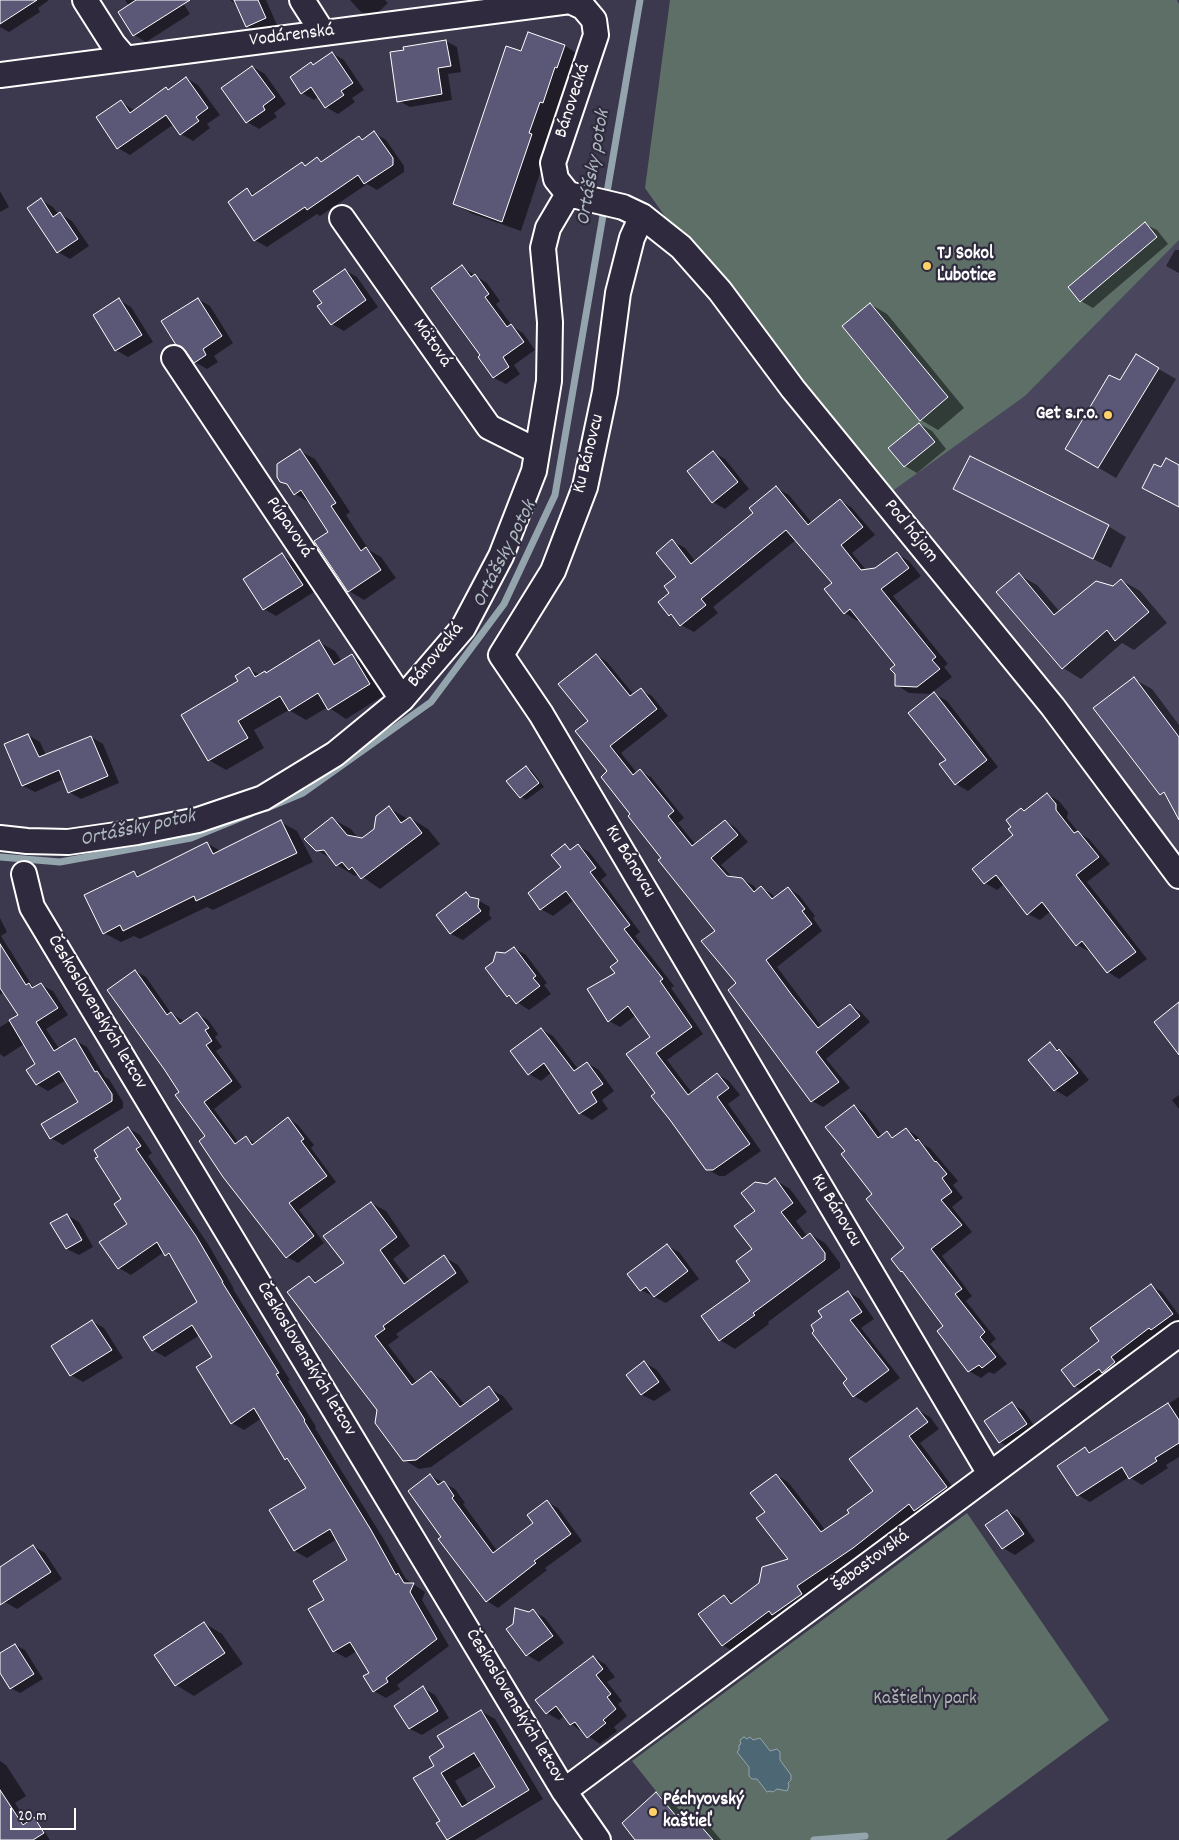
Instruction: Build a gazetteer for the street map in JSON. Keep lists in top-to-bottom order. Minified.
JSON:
{"streets":{"street":["Vodárenská","Bánovecká","Mätová","Ku Bánovcu","Púpavová","Pod hájom","Československých letcov","Šebastovská"]},"crossings":[["Vodárenská","Bánovecká"],["Bánovecká","Mätová"],["Bánovecká","Púpavová"],["Ku Bánovcu","Pod hájom"],["Ku Bánovcu","Šebastovská"],["Československých letcov","Šebastovská"]],"water":["Ortášsky potok"],"parks":["Kaštieľny park"],"places":["TJ Sokol Ľubotice","Get s.r.o.","Péchyovský kaštieľ"],"scale_bar":"20 m"}
